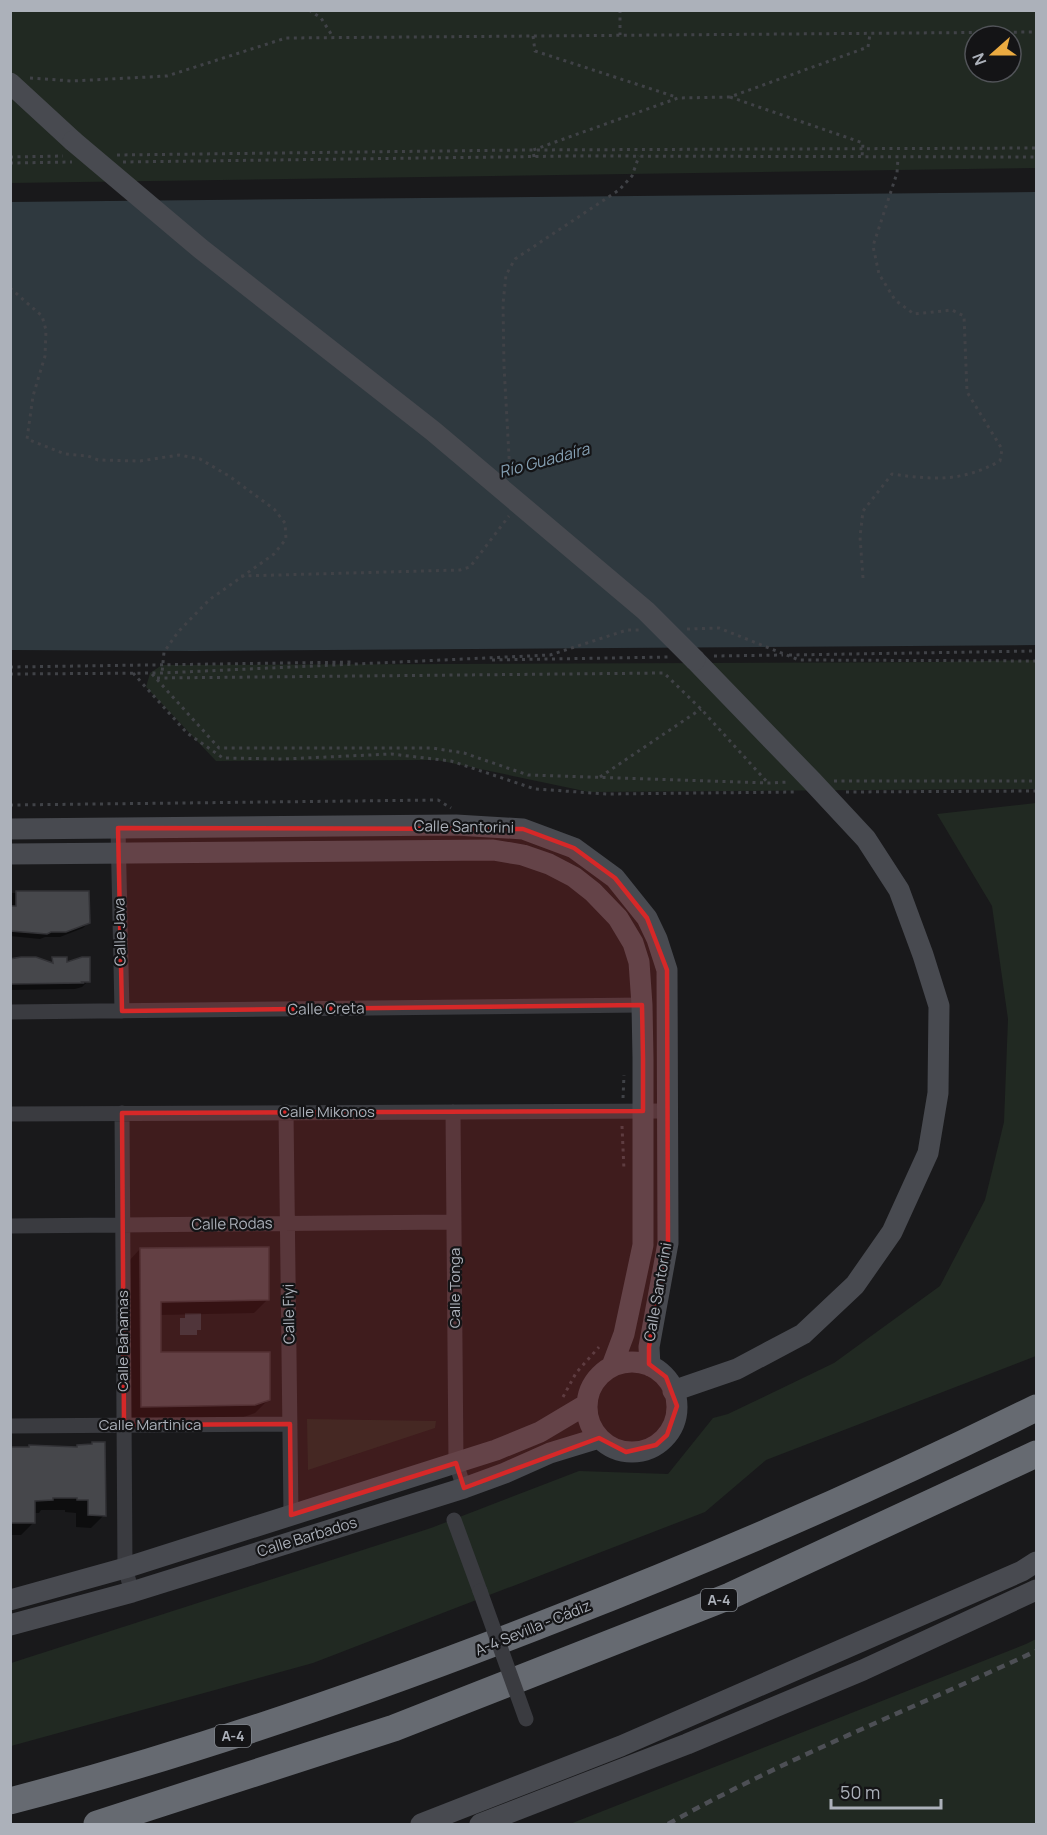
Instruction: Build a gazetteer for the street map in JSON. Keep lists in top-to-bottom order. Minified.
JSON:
{"streets":{"highway":["A-4","A-4 Sevilla - Cádiz"],"street":["Calle Santorini","Calle Java","Calle Creta","Calle Mikonos","Calle Rodas","Calle Tonga","Calle Fiyi","Calle Bahamas","Calle Martinica","Calle Barbados"]},"crossings":[["Calle Santorini","Calle Java"],["Calle Santorini","Calle Creta"],["Calle Santorini","Calle Mikonos"],["Calle Santorini","Calle Barbados"],["Calle Java","Calle Creta"],["Calle Mikonos","Calle Tonga"],["Calle Mikonos","Calle Fiyi"],["Calle Mikonos","Calle Bahamas"],["Calle Rodas","Calle Tonga"],["Calle Rodas","Calle Fiyi"],["Calle Rodas","Calle Bahamas"],["Calle Tonga","Calle Barbados"],["Calle Fiyi","Calle Martinica"],["Calle Fiyi","Calle Barbados"],["Calle Bahamas","Calle Martinica"],["Calle Bahamas","Calle Barbados"]],"water":["Río Guadaíra"],"scale_bar":"50 m","north":"left"}
